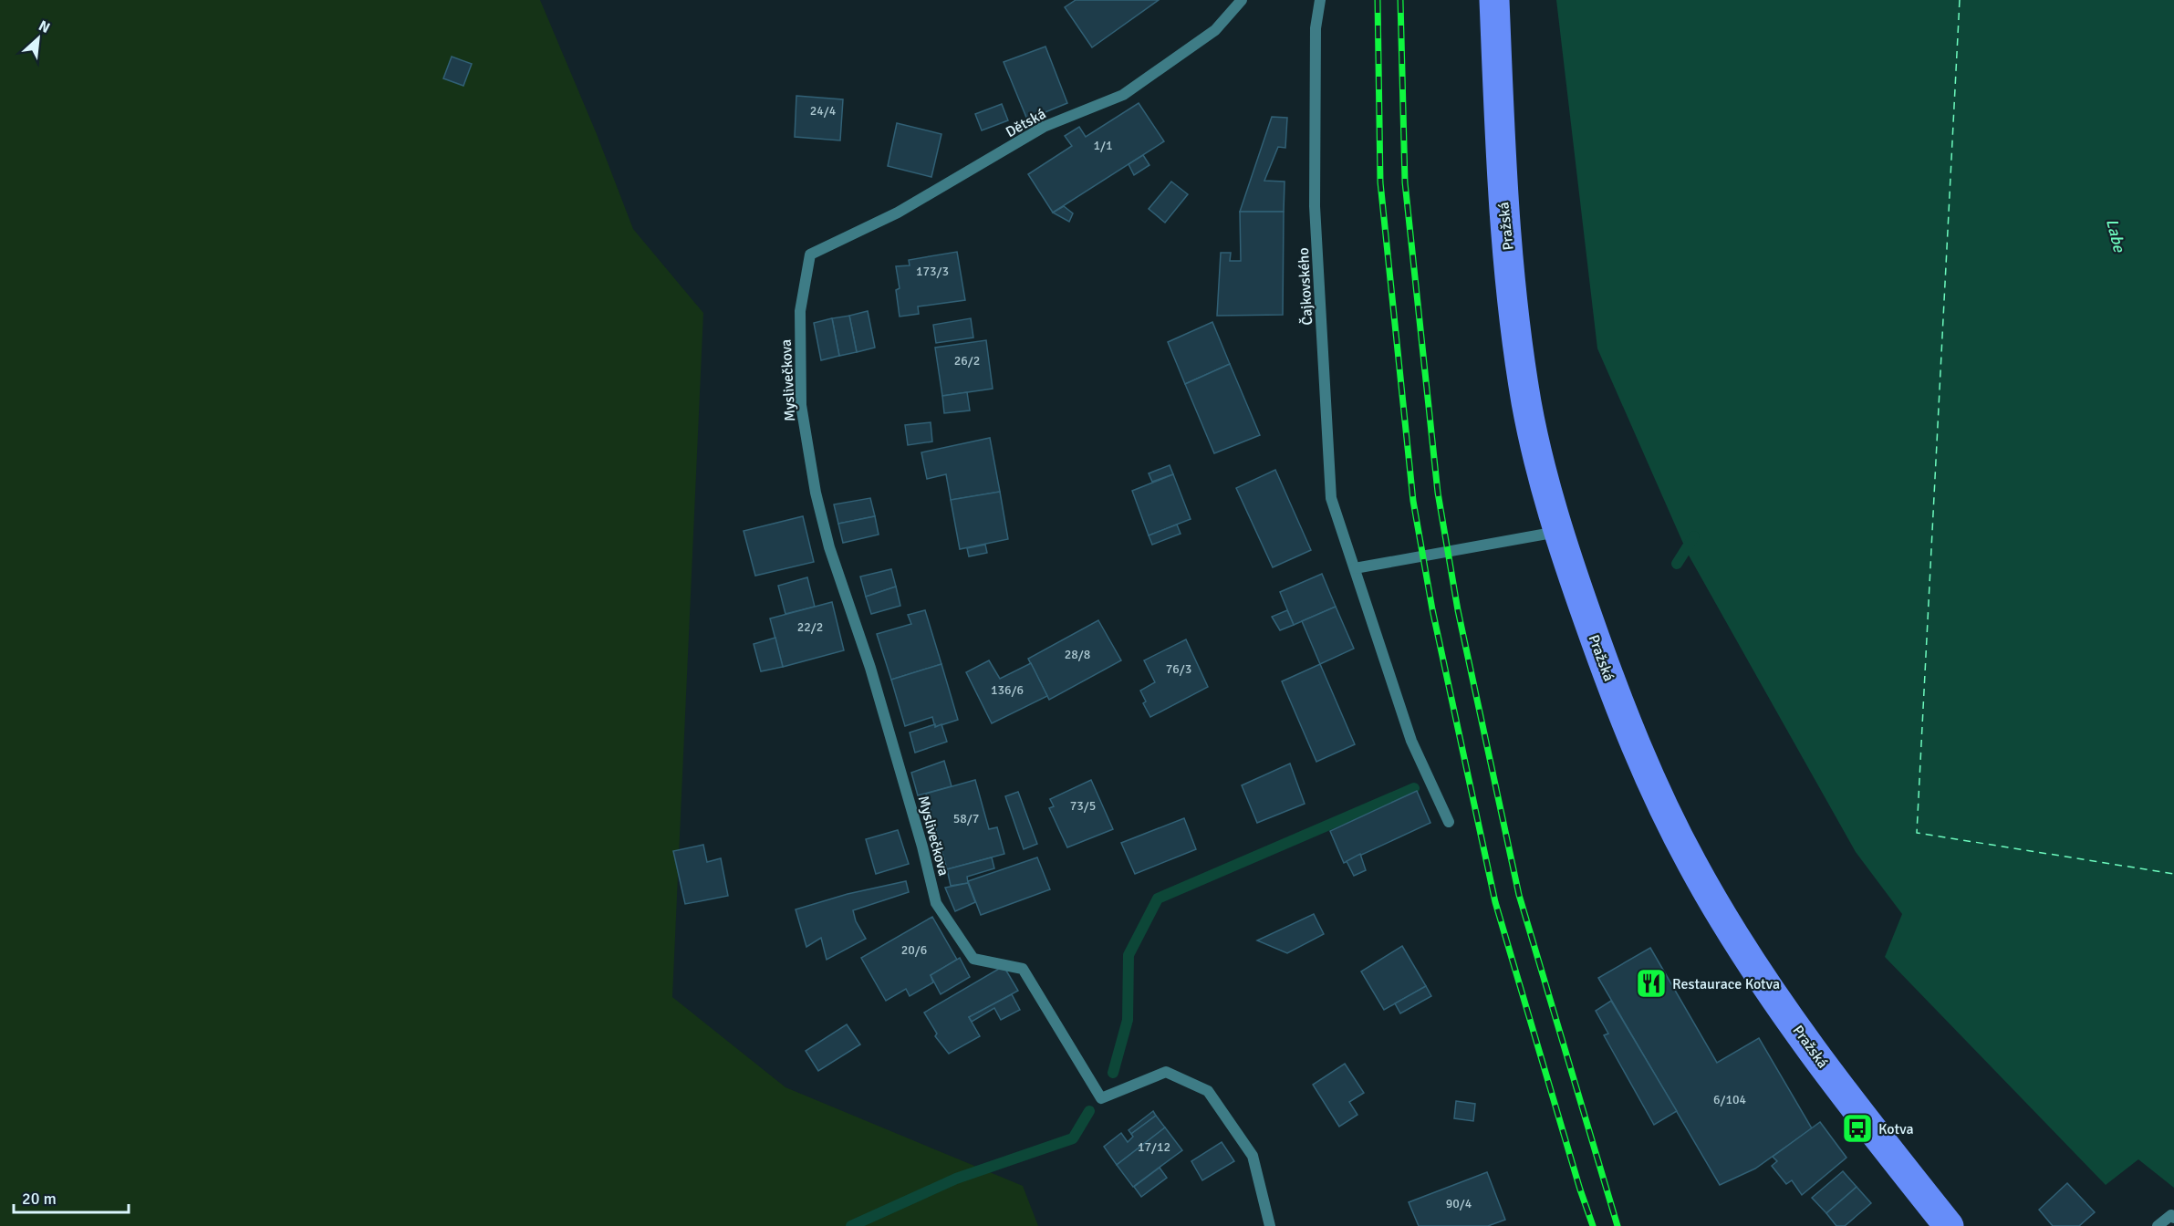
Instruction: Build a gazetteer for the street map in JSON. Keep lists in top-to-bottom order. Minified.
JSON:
{"streets":{"main road":["Pražská"],"street":["Dětská","Čajkovského","Myslivečkova"]},"crossings":[["Dětská","Myslivečkova"]],"water":["Labe"],"places":{"restaurant":["Restaurace Kotva"],"bus stop":["Kotva"]},"house_numbers":["24/4","1/1","173/3","26/2","22/2","28/8","76/3","136/6","73/5","58/7","20/6","6/104","17/12","90/4"],"scale_bar":"20 m","north":"top right"}
